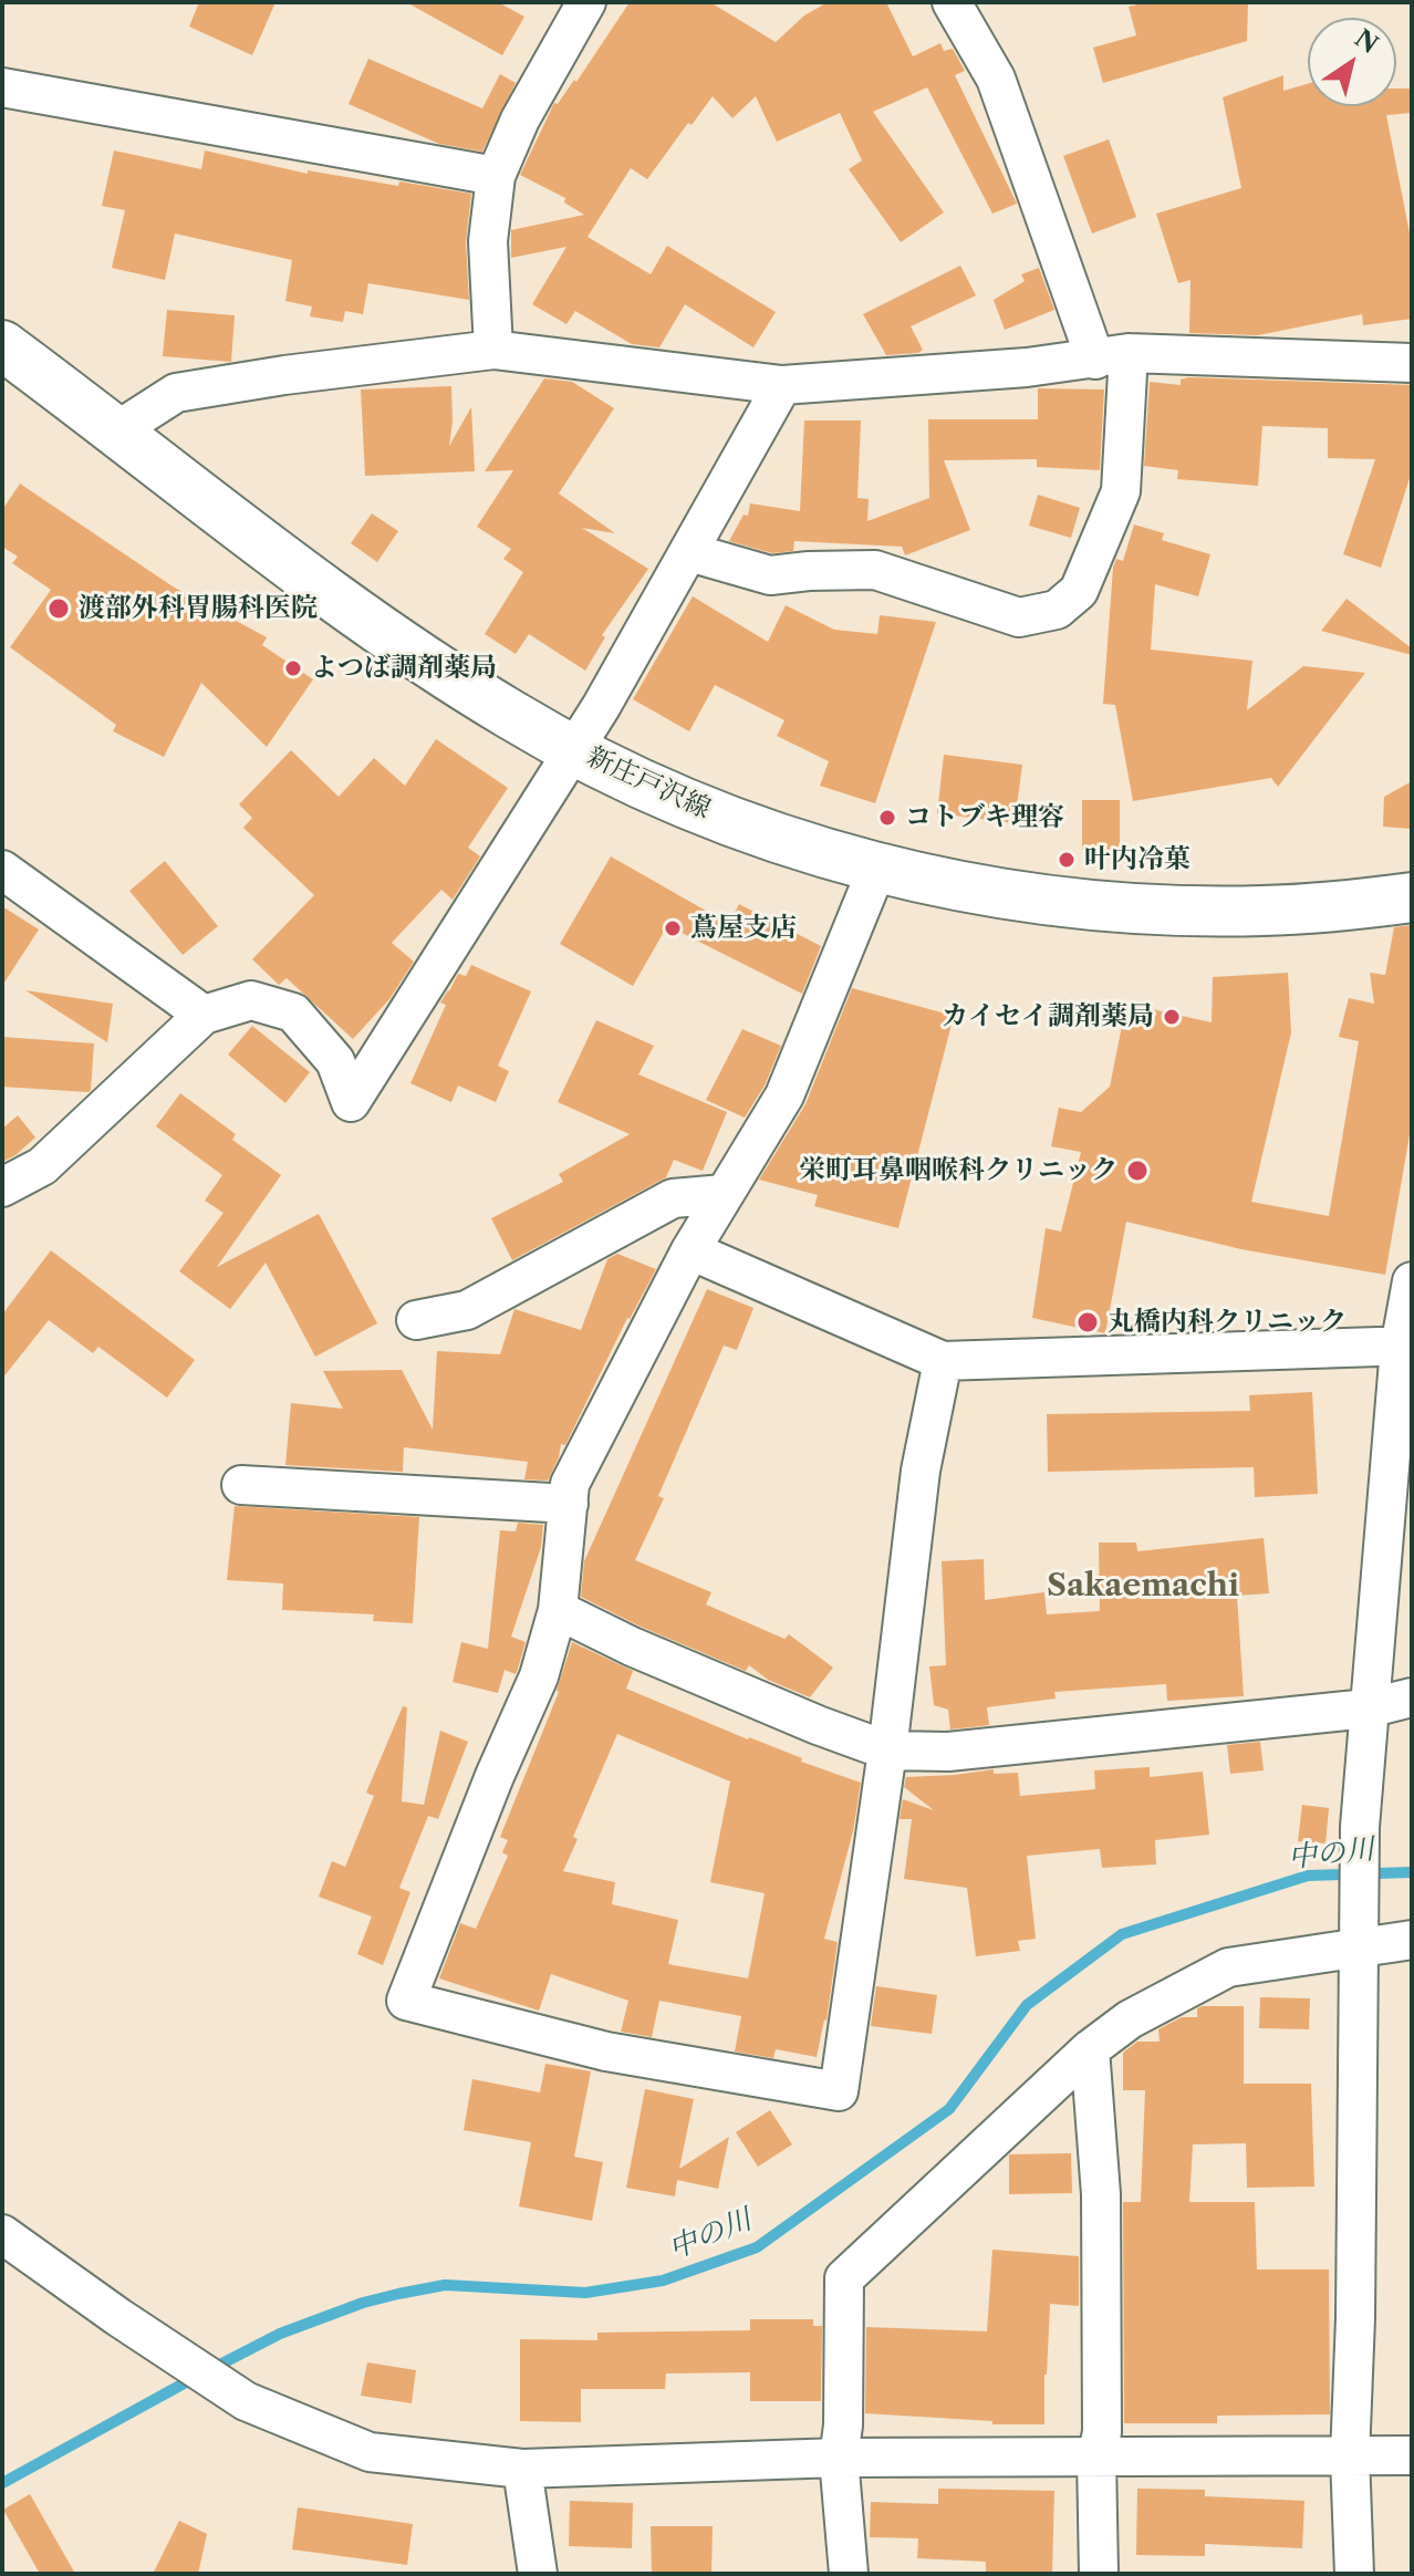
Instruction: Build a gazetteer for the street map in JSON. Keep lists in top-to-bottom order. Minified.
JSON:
{"streets":{"main road":["新庄戸沢線"]},"districts":["Sakaemachi"],"water":["中の川"],"places":["渡部外科胃腸科医院","よつば調剤薬局","コトブキ理容","叶内冷菓","蔦屋支店","カイセイ調剤薬局","栄町耳鼻咽喉科クリニック","丸橋内科クリニック"],"north":"top right"}
